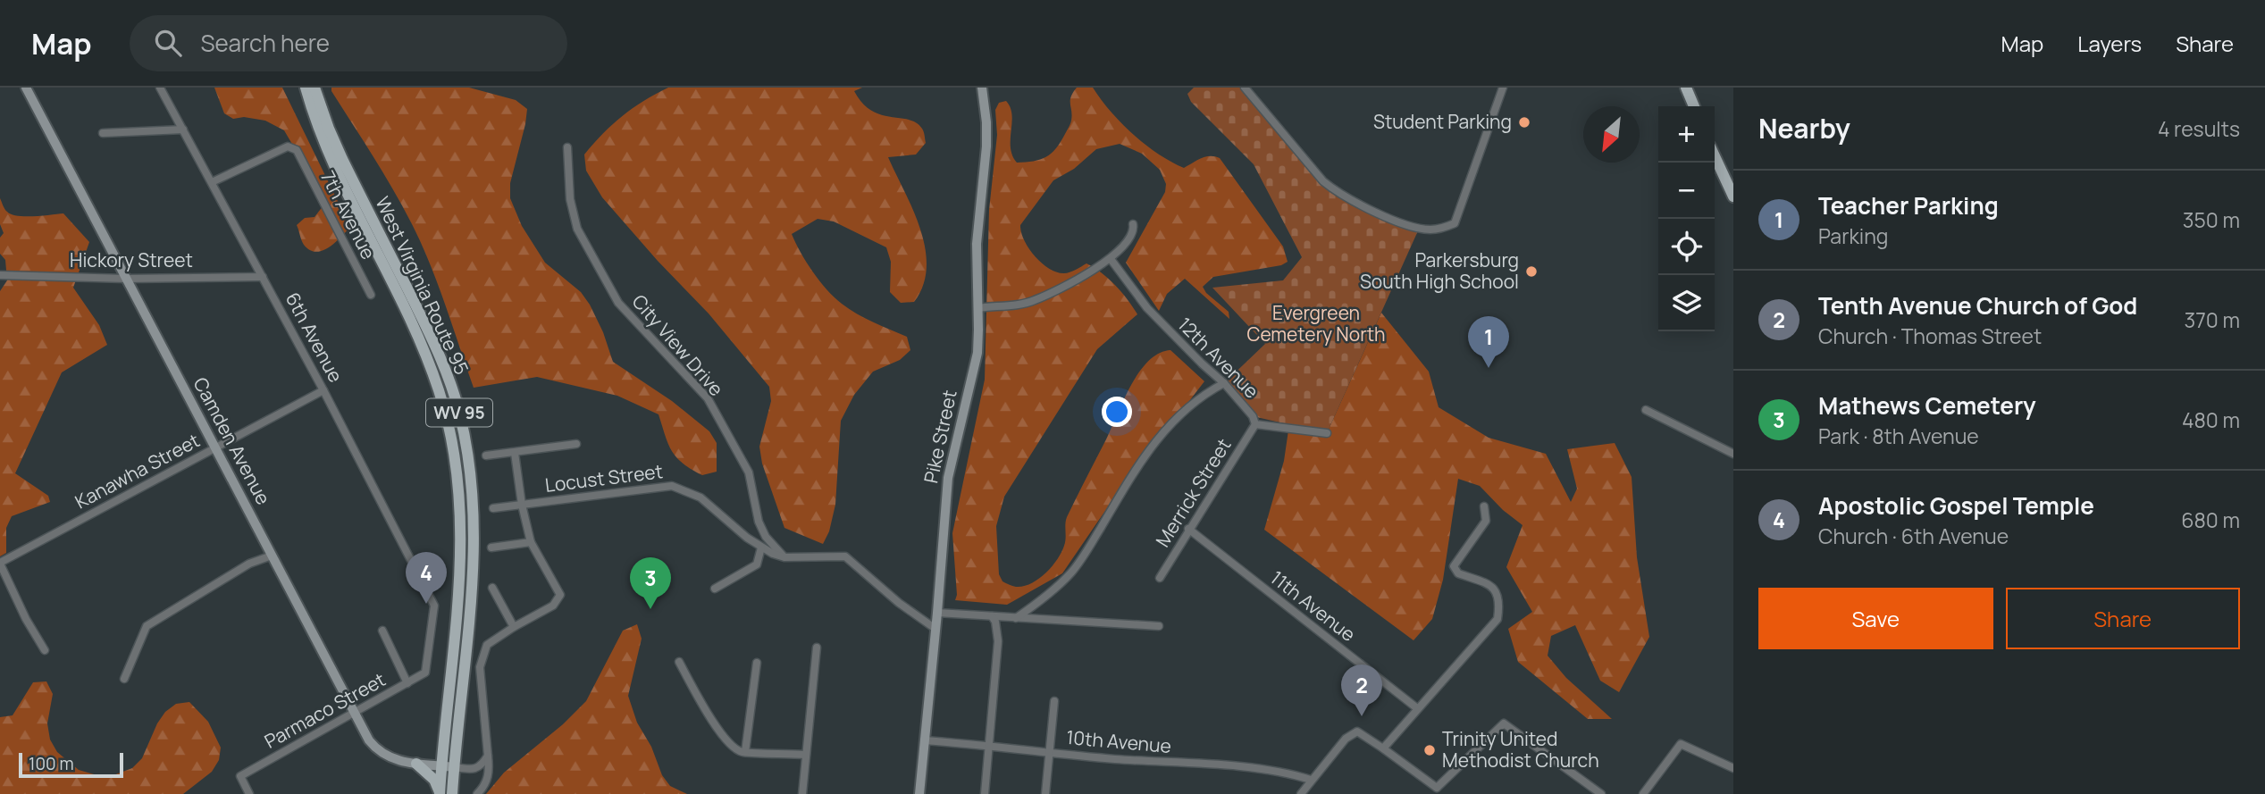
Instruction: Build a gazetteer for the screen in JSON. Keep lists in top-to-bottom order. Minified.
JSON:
{"streets":{"main road":["West Virginia Route 95","WV 95"],"street":["7th Avenue","Hickory Street","6th Avenue","City View Drive","12th Avenue","Pike Street","Camden Avenue","Kanawha Street","Locust Street","Merrick Street","11th Avenue","Parmaco Street","10th Avenue"]},"crossings":[["7th Avenue","6th Avenue"],["Hickory Street","6th Avenue"],["Hickory Street","Camden Avenue"],["West Virginia Route 95","WV 95"],["West Virginia Route 95","Camden Avenue"],["6th Avenue","Kanawha Street"],["6th Avenue","Parmaco Street"],["City View Drive","Locust Street"],["12th Avenue","Merrick Street"],["WV 95","Camden Avenue"],["Pike Street","10th Avenue"],["Camden Avenue","Kanawha Street"],["Camden Avenue","Parmaco Street"],["Merrick Street","11th Avenue"]],"parks":["Evergreen Cemetery North"],"places":["Student Parking","Parkersburg South High School","Trinity United Methodist Church"],"scale_bar":"100 m","north":"bottom left","page":{"header":"Map","search":"Search here","nav":["Map","Layers","Share"],"heading":["Nearby","4 results"],"map_buttons":["+","−"],"list":[{"mark":"1","name":"Teacher Parking","note":"Parking","value":"350 m"},{"mark":"2","name":"Tenth Avenue Church of God","note":"Church · Thomas Street","value":"370 m"},{"mark":"3","name":"Mathews Cemetery","note":"Park · 8th Avenue","value":"480 m"},{"mark":"4","name":"Apostolic Gospel Temple","note":"Church · 6th Avenue","value":"680 m"}],"pins":["1","4","3","2"],"buttons":["Save","Share"],"scale":"100 m"}}
